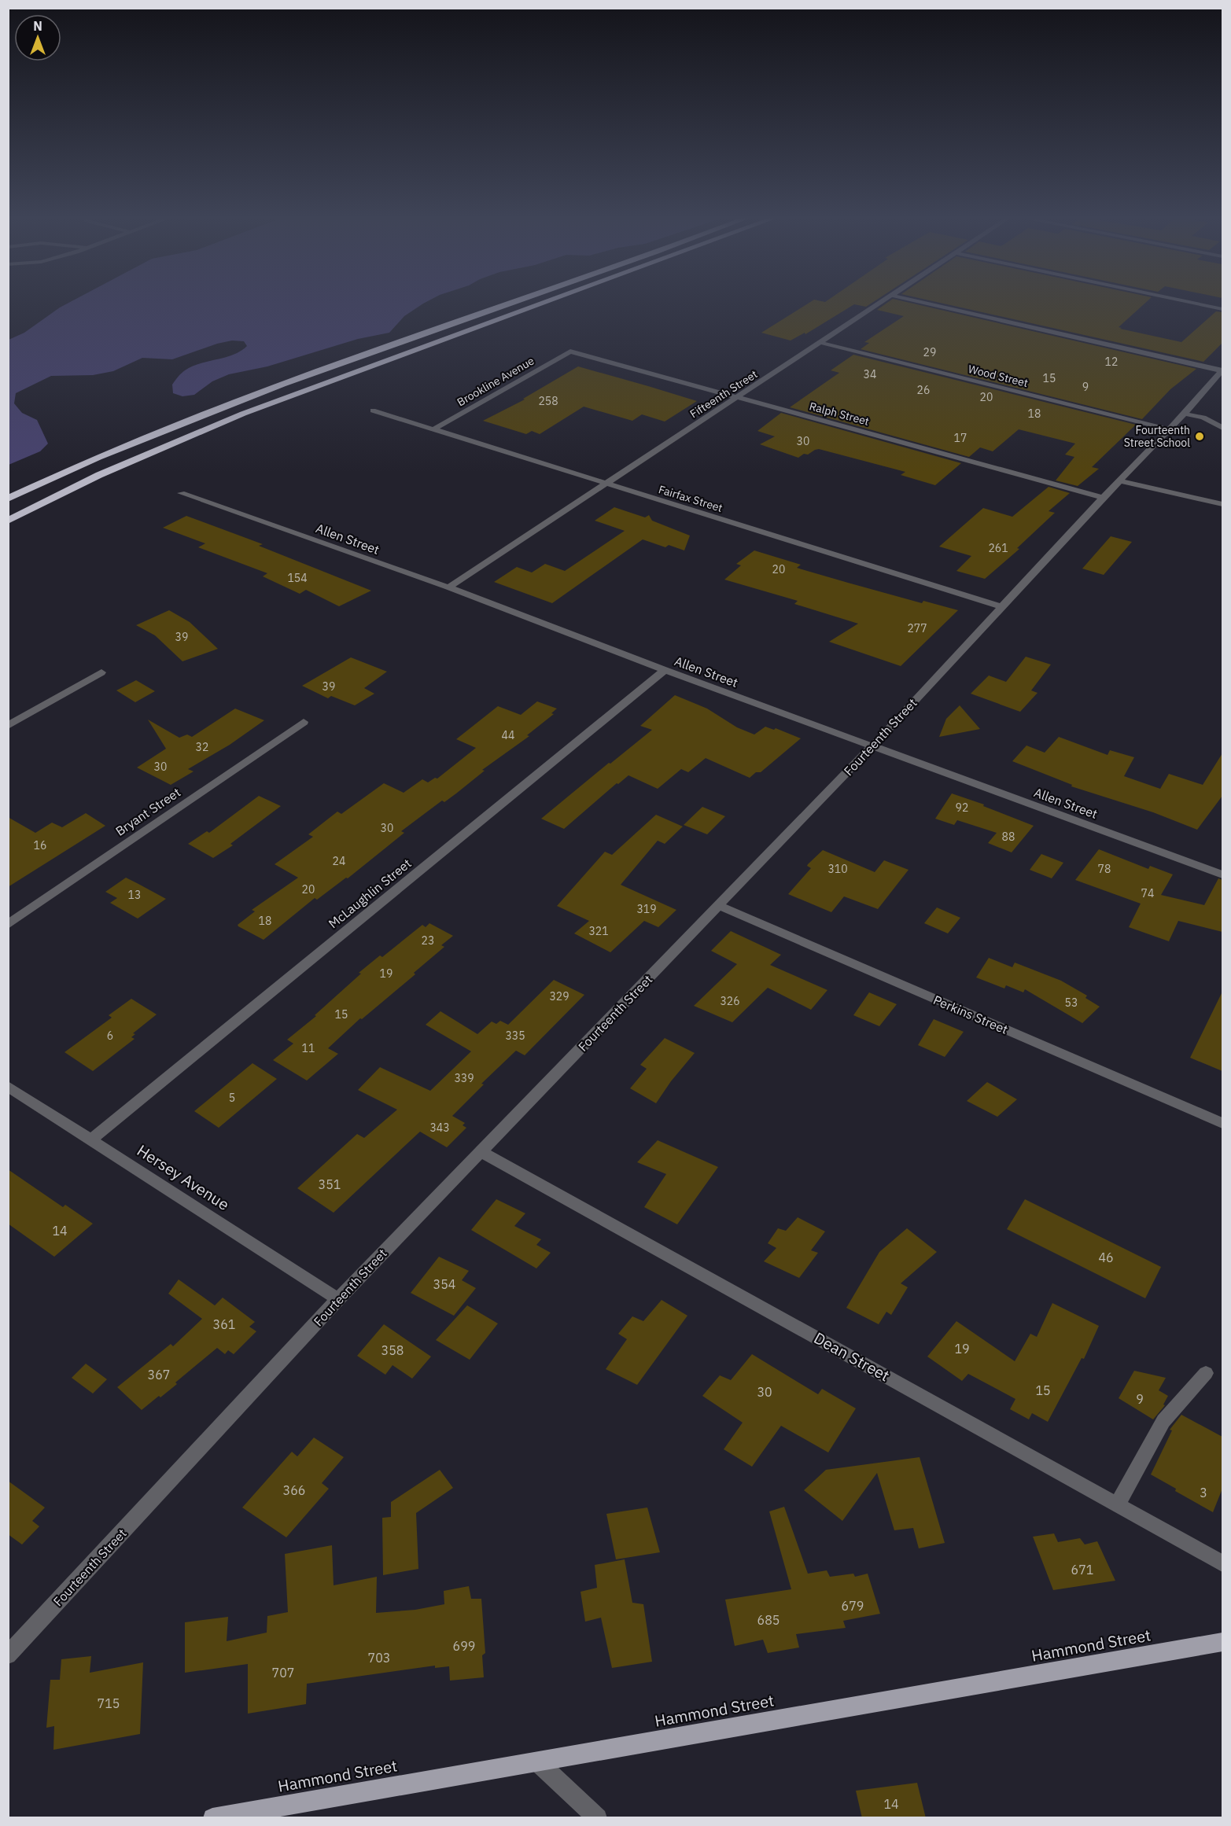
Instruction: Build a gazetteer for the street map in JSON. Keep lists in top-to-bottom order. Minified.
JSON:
{"streets":{"main road":["Hammond Street"],"street":["Wood Street","Brookline Avenue","Fifteenth Street","Ralph Street","Fairfax Street","Allen Street","Fourteenth Street","Bryant Street","McLaughlin Street","Perkins Street","Hersey Avenue","Dean Street"]},"crossings":[["Wood Street","Fifteenth Street"],["Wood Street","Fourteenth Street"],["Brookline Avenue","Ralph Street"],["Brookline Avenue","Fairfax Street"],["Fifteenth Street","Ralph Street"],["Fifteenth Street","Fairfax Street"],["Fifteenth Street","Allen Street"],["Ralph Street","Fourteenth Street"],["Fairfax Street","Fourteenth Street"],["Allen Street","Fourteenth Street"],["Allen Street","McLaughlin Street"],["Fourteenth Street","Perkins Street"],["Fourteenth Street","Hersey Avenue"],["Fourteenth Street","Dean Street"],["McLaughlin Street","Hersey Avenue"]],"places":["Fourteenth Street School"],"house_numbers":["29","12","34","15","9","26","20","258","18","17","30","261","20","154","277","39","39","44","32","30","92","30","88","16","24","310","78","20","74","13","319","18","321","23","19","329","326","53","15","6","335","11","339","5","343","351","14","46","354","361","19","358","367","15","30","9","366","3","671","679","685","699","703","707","715","14"],"north":"top"}
